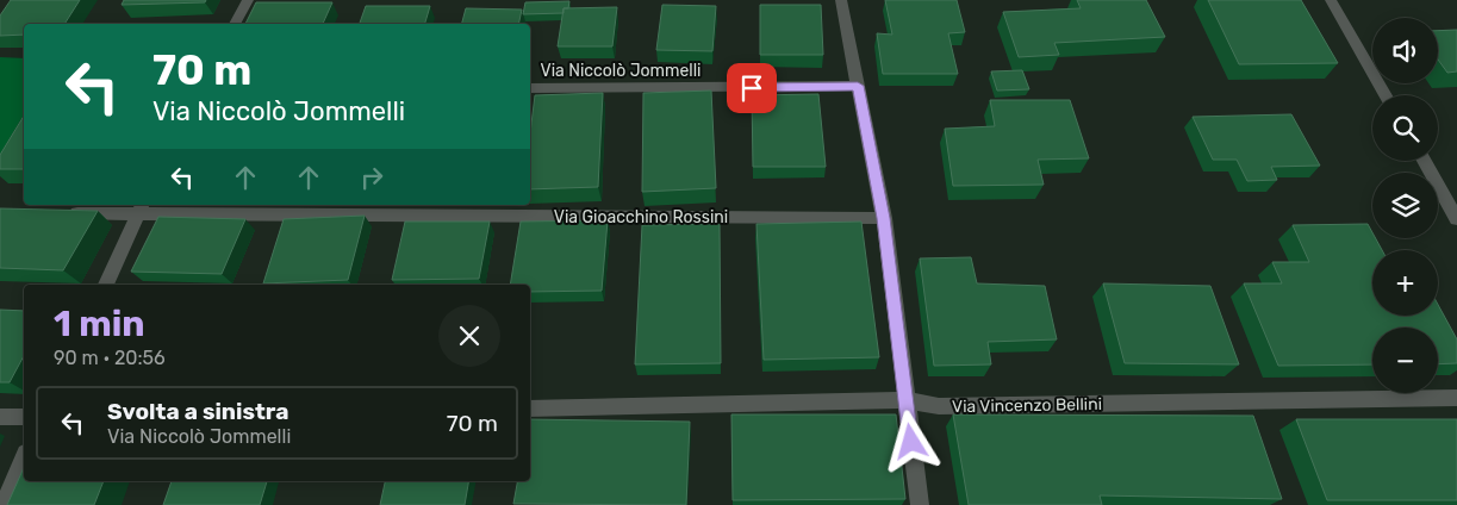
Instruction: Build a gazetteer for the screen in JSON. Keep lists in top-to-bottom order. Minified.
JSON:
{"streets":{"street":["Via Niccolò Jommelli","Via Gioacchino Rossini","Via Vincenzo Bellini"]},"page":{"map_buttons":["+","−"],"turn":["70 m","Via Niccolò Jommelli"],"heading":["1 min","90 m · 20:56"],"list":[{"name":"Svolta a sinistra","note":"Via Niccolò Jommelli","value":"70 m"}]}}
